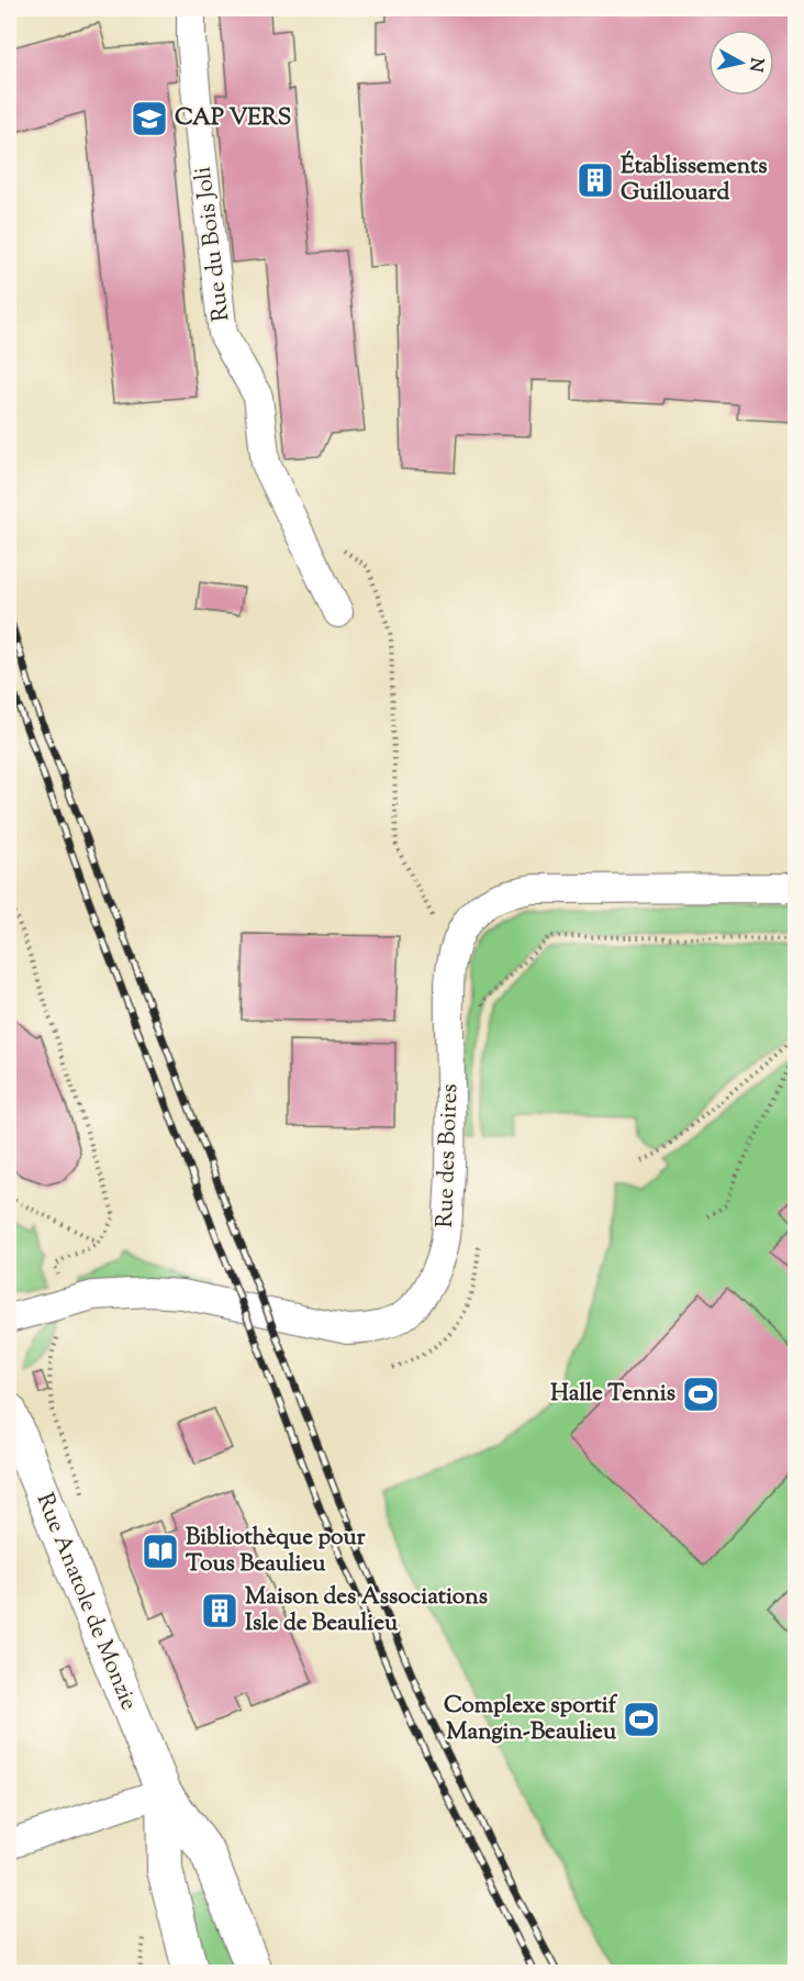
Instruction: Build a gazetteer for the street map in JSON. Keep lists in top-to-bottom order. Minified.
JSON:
{"streets":{"street":["Rue du Bois Joli","Rue des Boires","Rue Anatole de Monzie"]},"places":{"school or university":["CAP VERS"],"building":["Établissements Guillouard","Maison des Associations Isle de Beaulieu"],"sports":["Halle Tennis","Complexe sportif Mangin-Beaulieu"],"library":["Bibliothèque pour Tous Beaulieu"]},"north":"right"}
